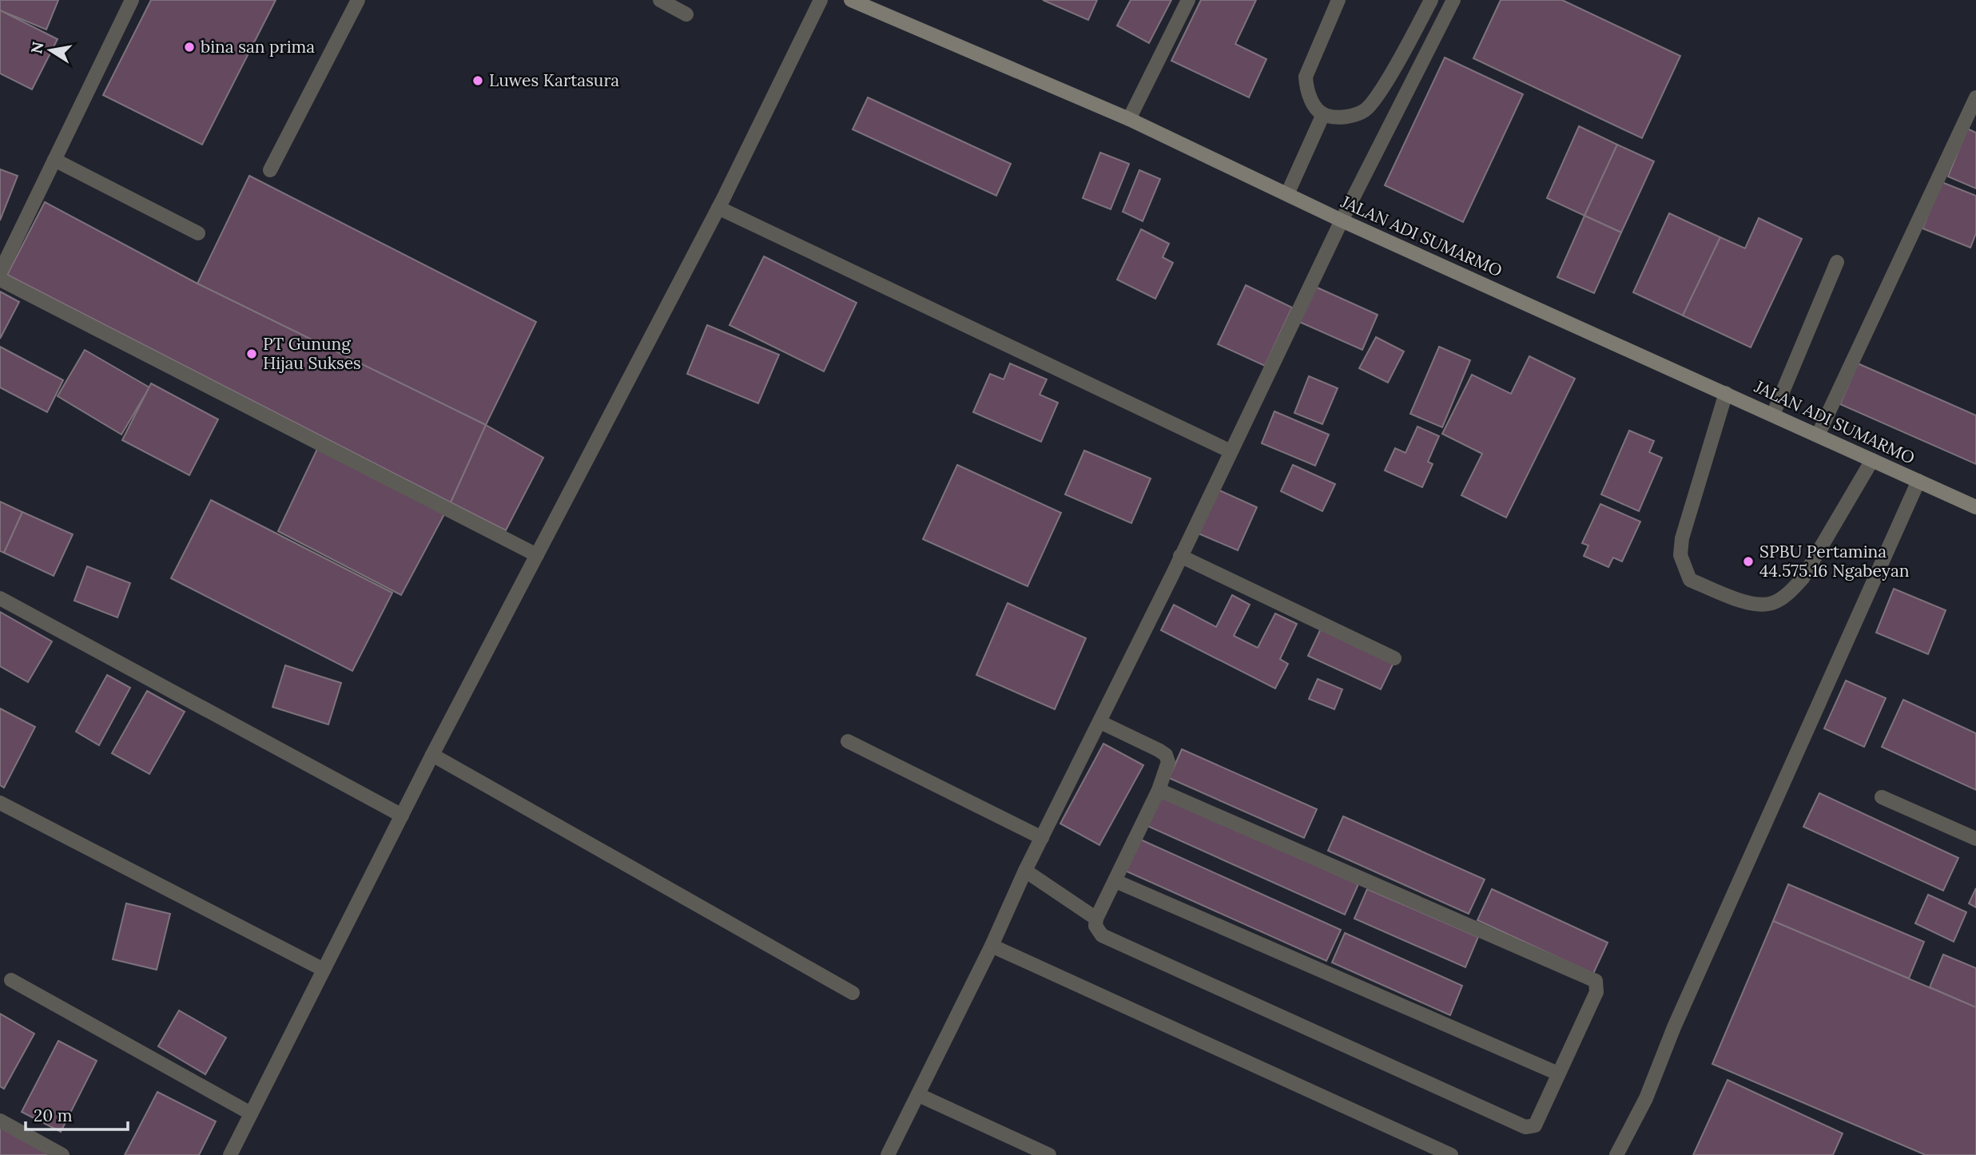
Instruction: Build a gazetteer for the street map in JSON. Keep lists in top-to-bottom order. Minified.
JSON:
{"streets":{"main road":["JALAN ADI SUMARMO"]},"places":["bina san prima","Luwes Kartasura","PT Gunung Hijau Sukses","SPBU Pertamina 44.575.16 Ngabeyan"],"scale_bar":"20 m","north":"left"}
